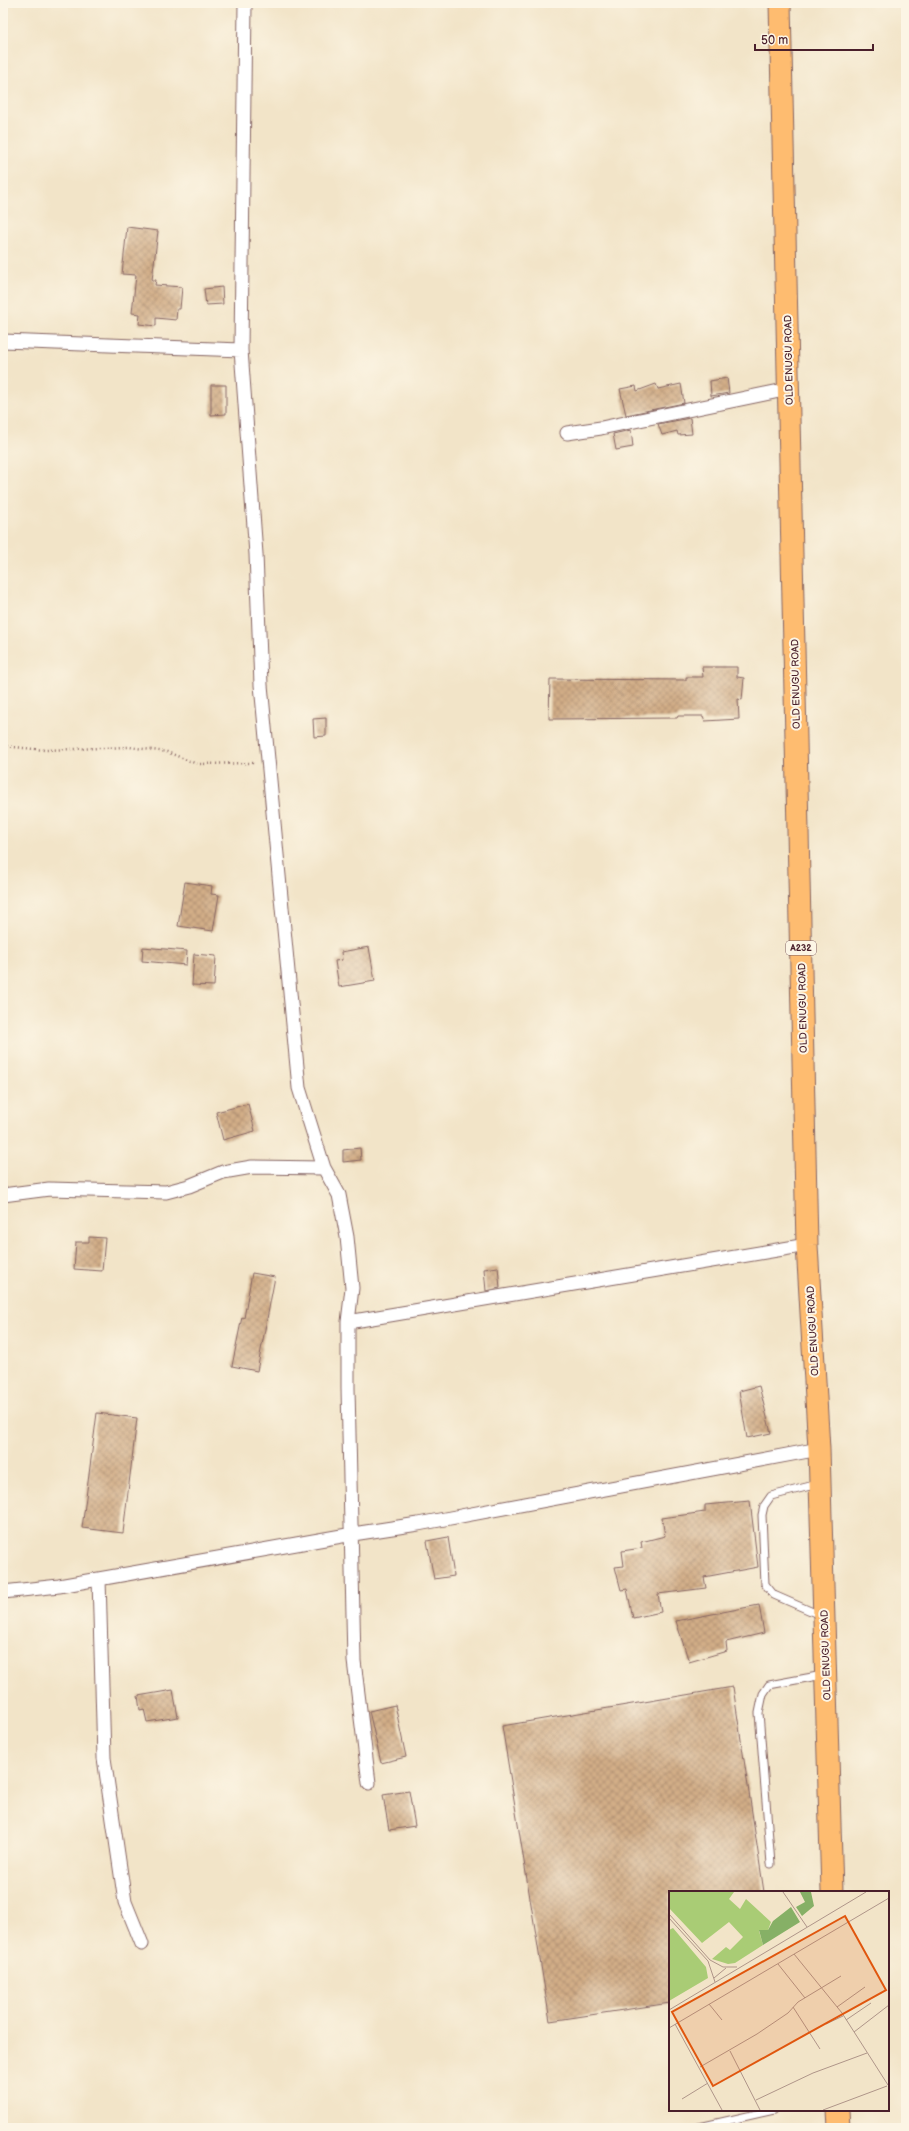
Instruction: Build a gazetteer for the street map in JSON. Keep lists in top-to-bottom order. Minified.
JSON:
{"streets":{"main road":["OLD ENUGU ROAD","A232"]},"scale_bar":"50 m"}
